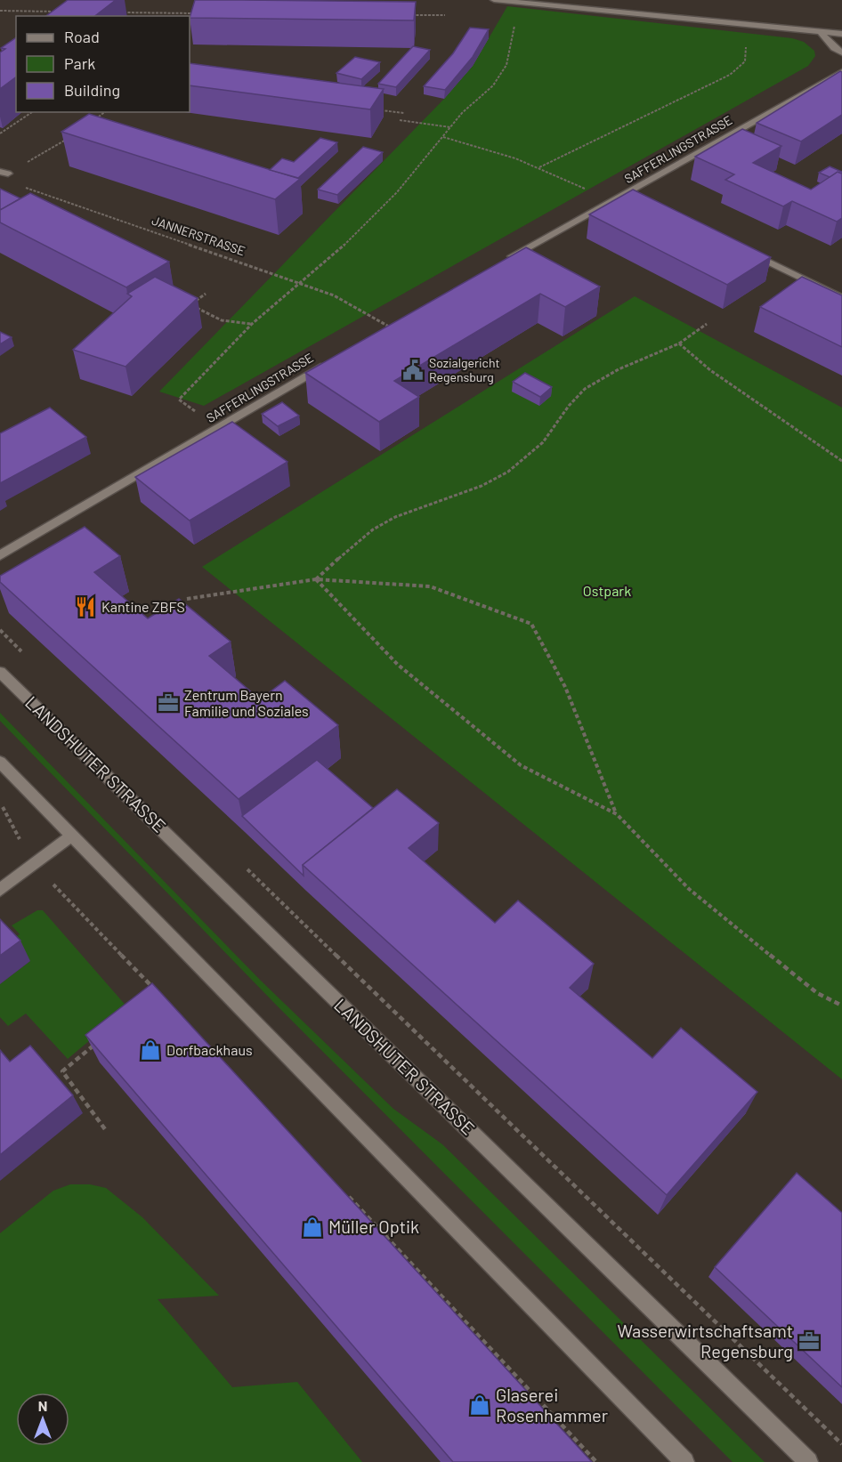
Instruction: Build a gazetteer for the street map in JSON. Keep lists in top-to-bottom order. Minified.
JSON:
{"streets":{"street":["SAFFERLINGSTRASSE","LANDSHUTER STRASSE"],"path":["JANNERSTRASSE"]},"parks":["Ostpark"],"places":{"public building":["Sozialgericht Regensburg"],"restaurant":["Kantine ZBFS"],"office":["Zentrum Bayern Familie und Soziales","Wasserwirtschaftsamt Regensburg"],"shop":["Dorfbackhaus","Müller Optik","Glaserei Rosenhammer"]},"legend":["Road","Park","Building"],"north":"top"}
